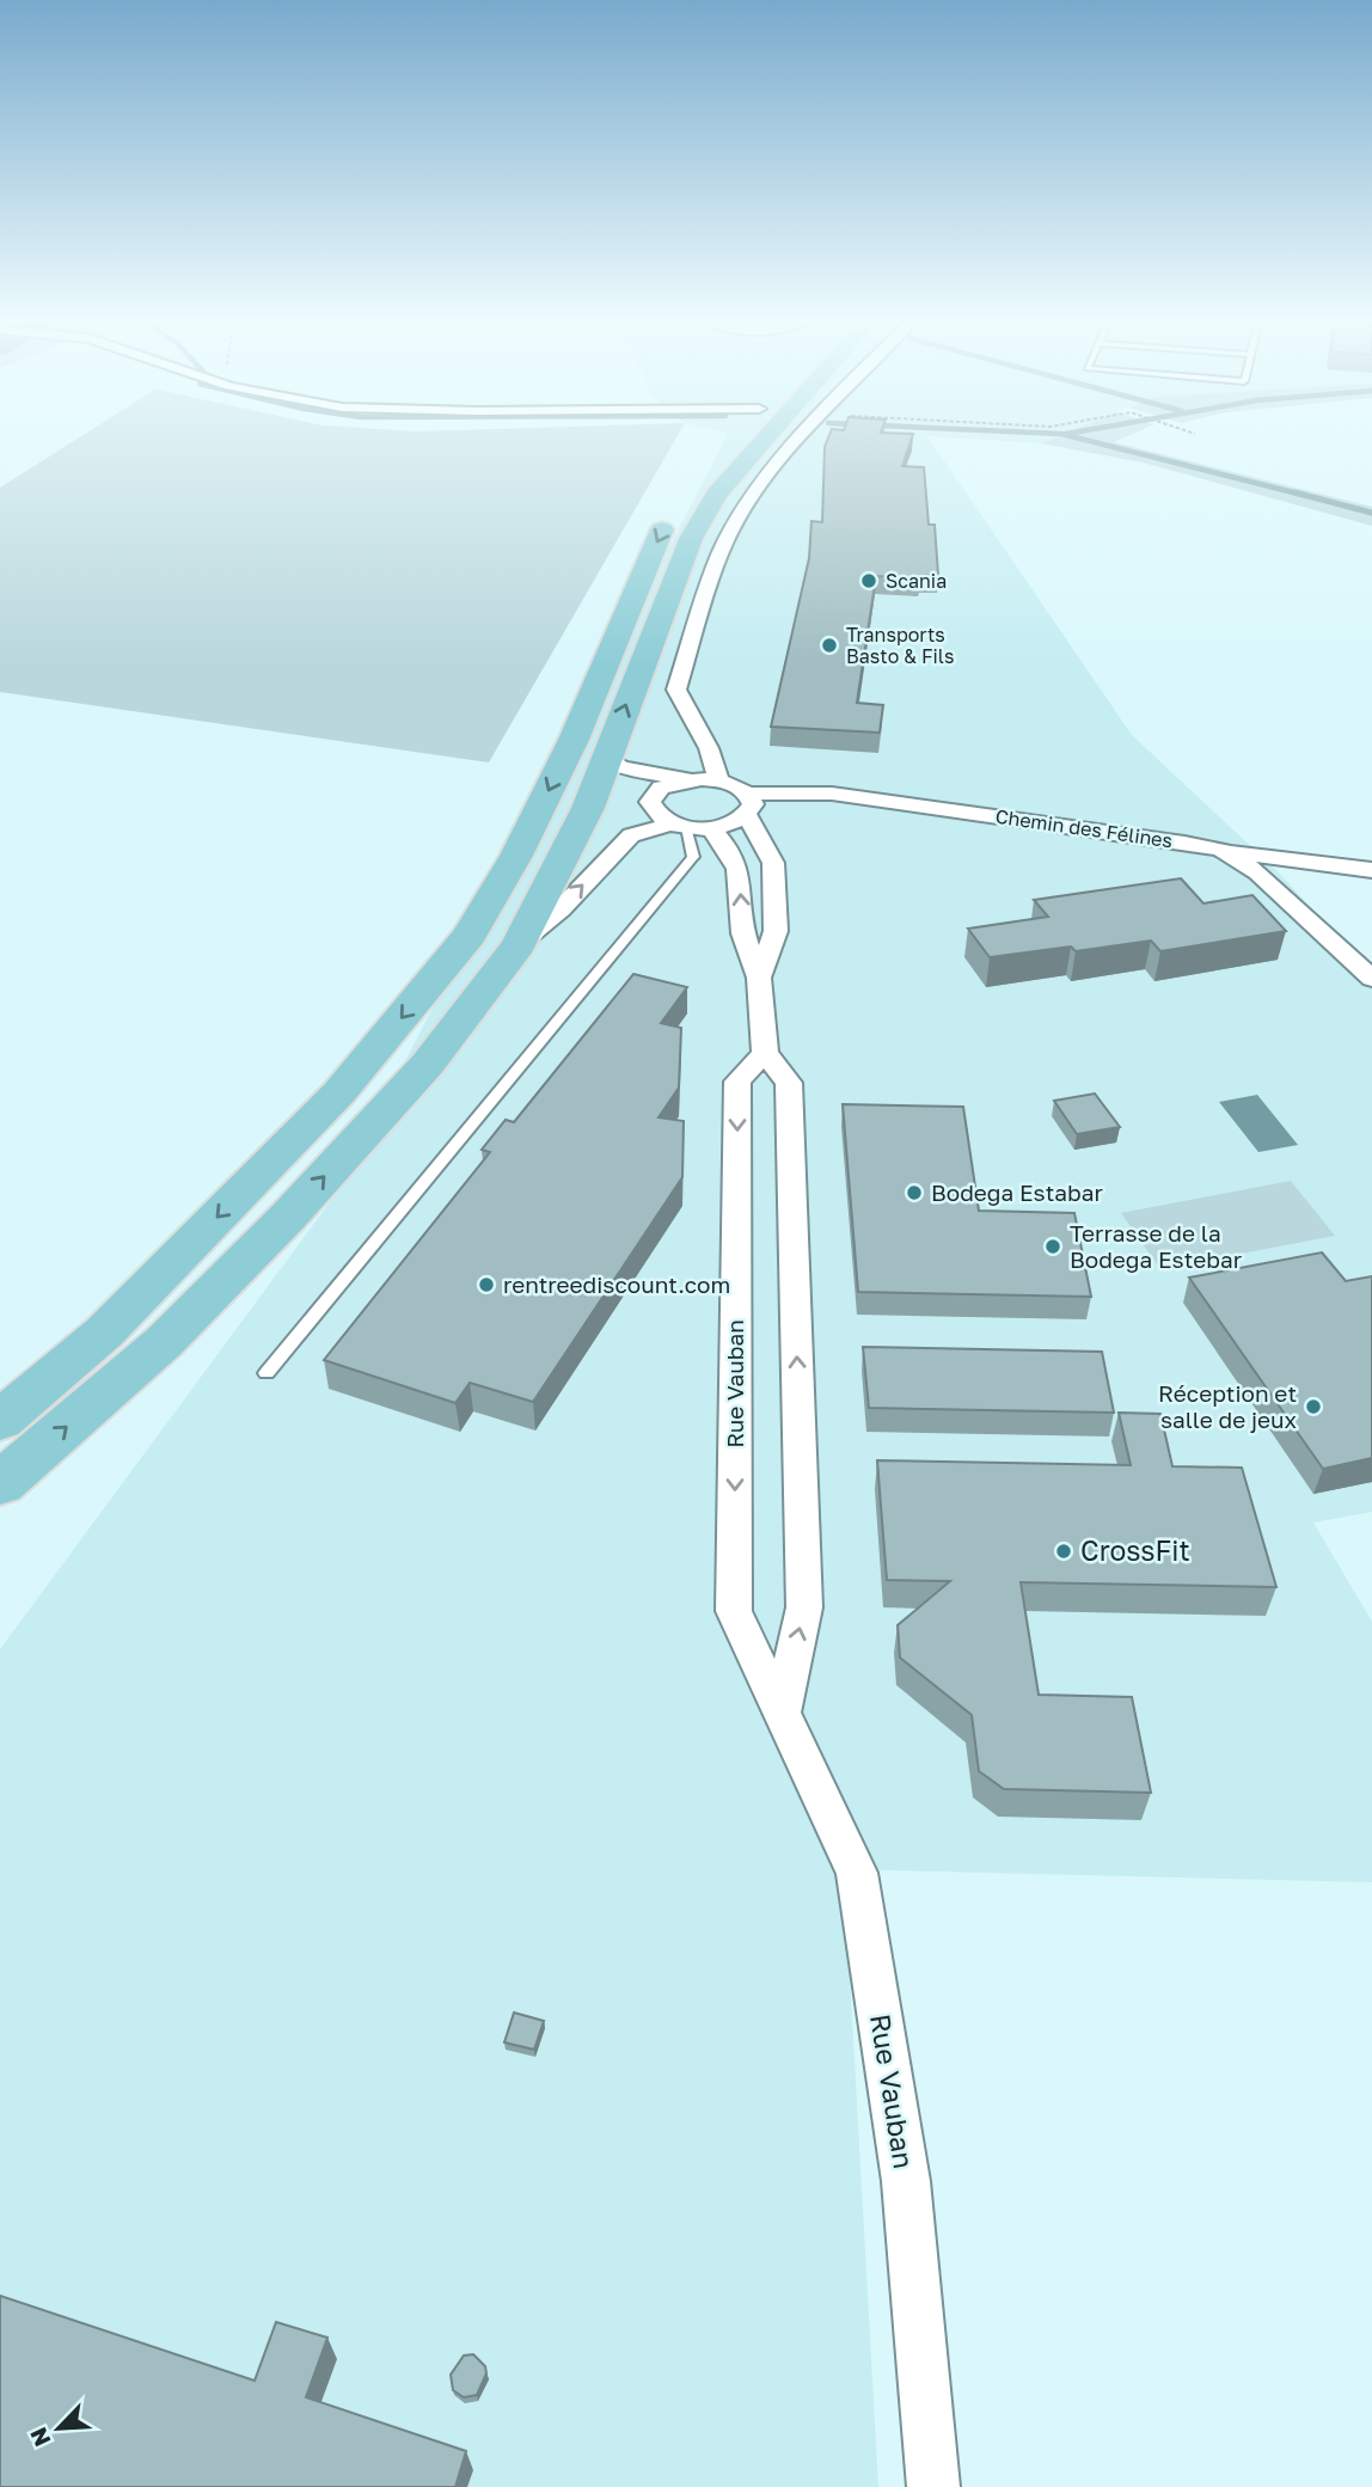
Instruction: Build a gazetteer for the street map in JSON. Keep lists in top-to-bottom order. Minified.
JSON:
{"streets":{"street":["Chemin des Félines","Rue Vauban"]},"places":["Scania","Transports Basto & Fils","Bodega Estabar","Terrasse de la Bodega Estebar","rentreediscount.com","Réception et salle de jeux","CrossFit"],"north":"bottom left"}
